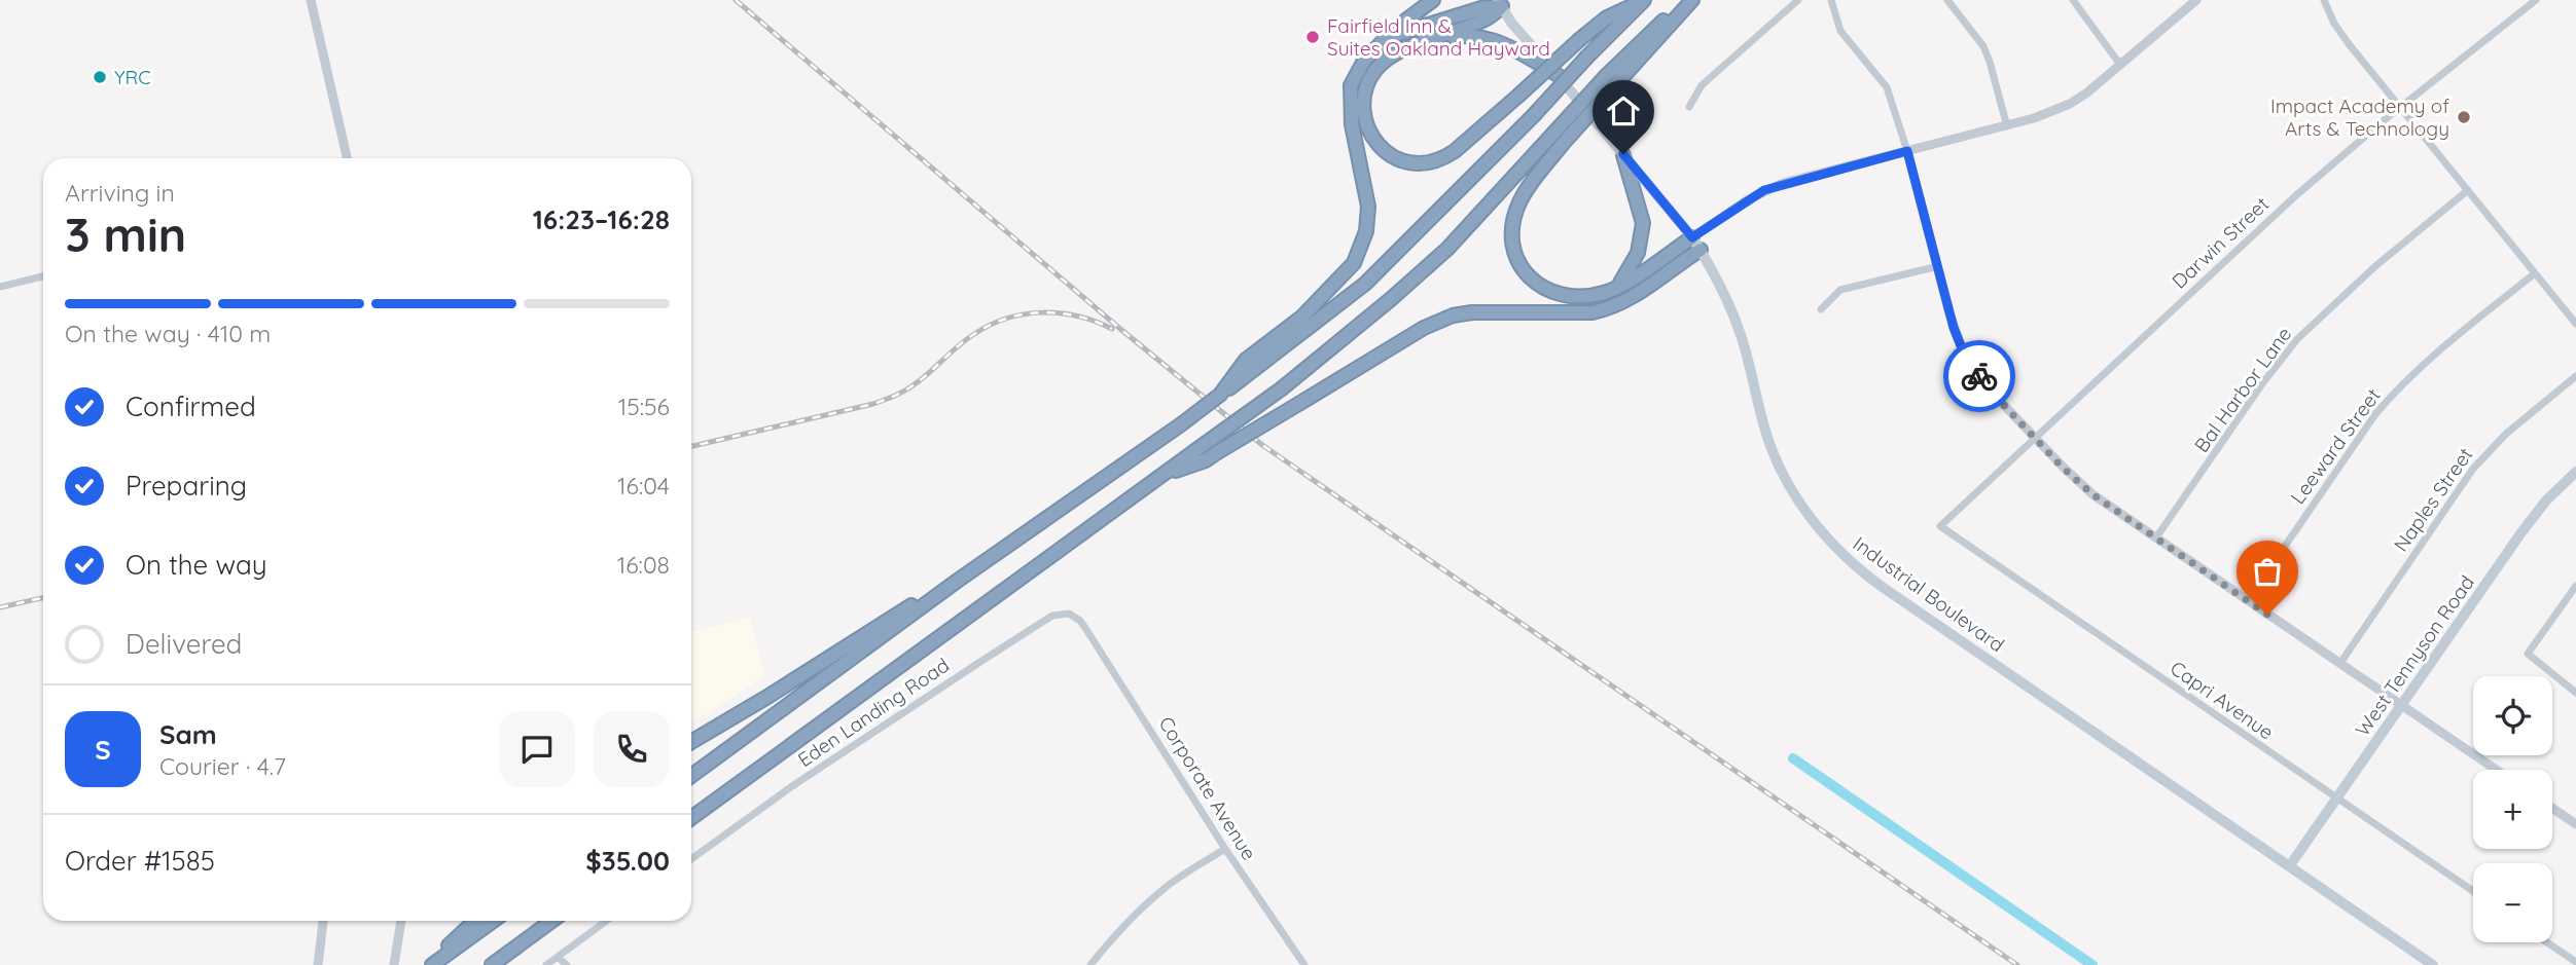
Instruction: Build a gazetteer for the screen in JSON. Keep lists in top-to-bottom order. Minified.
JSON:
{"streets":{"main road":["Industrial Boulevard","West Tennyson Road"],"street":["Darwin Street","Bal Harbor Lane","Leeward Street","Naples Street","Capri Avenue","Eden Landing Road","Corporate Avenue"]},"crossings":[["Darwin Street","Capri Avenue"],["Industrial Boulevard","West Tennyson Road"],["West Tennyson Road","Capri Avenue"],["Eden Landing Road","Corporate Avenue"]],"places":["Fairfield Inn & Suites Oakland Hayward","YRC","Impact Academy of Arts & Technology"],"page":{"heading":["3 min","Arriving in","16:23–16:28"],"panel":["Sam","Courier · 4.7","Order #1585","$35.00"],"bar":"On the way · 410 m","list":[["Confirmed","15:56"],["Preparing","16:04"],["On the way","16:08"],"Delivered"],"map_buttons":["+","−"],"round":"S"}}
